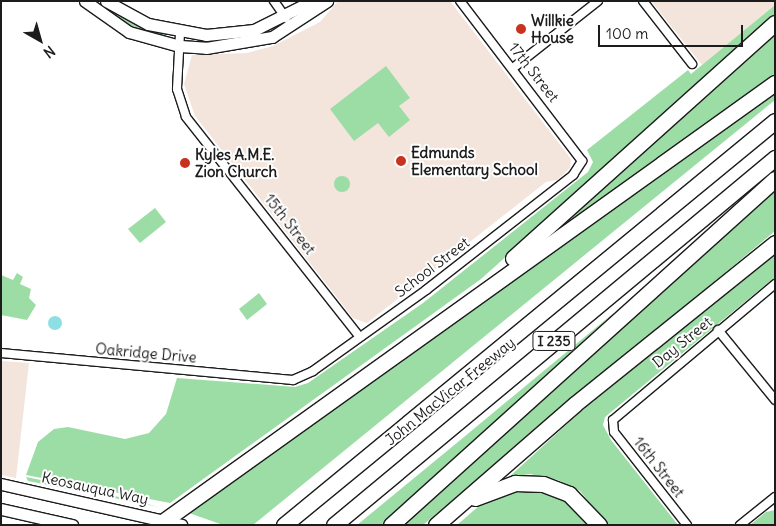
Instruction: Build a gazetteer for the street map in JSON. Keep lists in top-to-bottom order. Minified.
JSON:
{"streets":{"highway":["I 235","John MacVicar Freeway"],"street":["17th Street","15th Street","School Street","Day Street","Oakridge Drive","16th Street","Keosauqua Way"]},"crossings":[["17th Street","School Street"],["15th Street","School Street"],["School Street","Oakridge Drive"],["Day Street","16th Street"]],"places":["Willkie House","Edmunds Elementary School","Kyles A.M.E. Zion Church"],"scale_bar":"100 m","north":"bottom right"}
